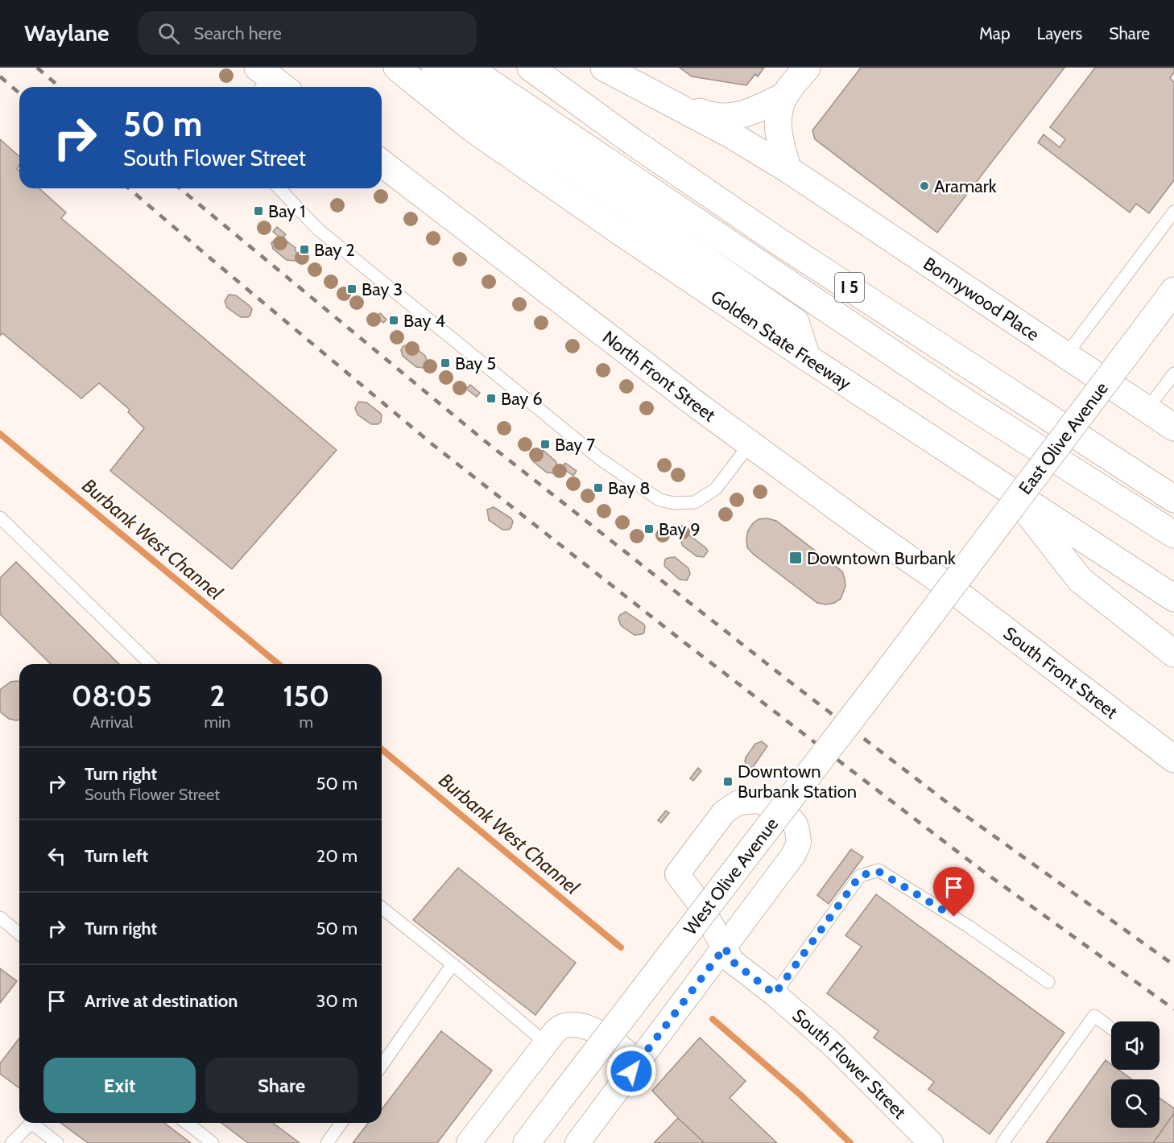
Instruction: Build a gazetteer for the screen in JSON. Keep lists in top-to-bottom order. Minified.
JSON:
{"streets":{"main road":["I 5","Bonnywood Place","Golden State Freeway","North Front Street","East Olive Avenue","South Front Street","West Olive Avenue"],"street":["South Flower Street"]},"crossings":[["North Front Street","East Olive Avenue"],["North Front Street","South Front Street"],["North Front Street","West Olive Avenue"],["East Olive Avenue","South Front Street"],["East Olive Avenue","West Olive Avenue"],["South Front Street","West Olive Avenue"]],"water":["Burbank West Channel"],"places":{"other":["Aramark"],"transit":["Bay 1","Bay 2","Bay 3","Bay 4","Bay 5","Bay 6","Bay 7","Bay 8","Bay 9","Downtown Burbank","Downtown Burbank Station"]},"page":{"header":"Waylane","search":"Search here","nav":["Map","Layers","Share"],"turn":["50 m","South Flower Street"],"eta":["08:05","Arrival","2","min","150","m"],"list":[{"name":"Turn right","note":"South Flower Street","value":"50 m"},{"name":"Turn left","value":"20 m"},{"name":"Turn right","value":"50 m"},{"name":"Arrive at destination","value":"30 m"}],"buttons":["Exit","Share"]}}
